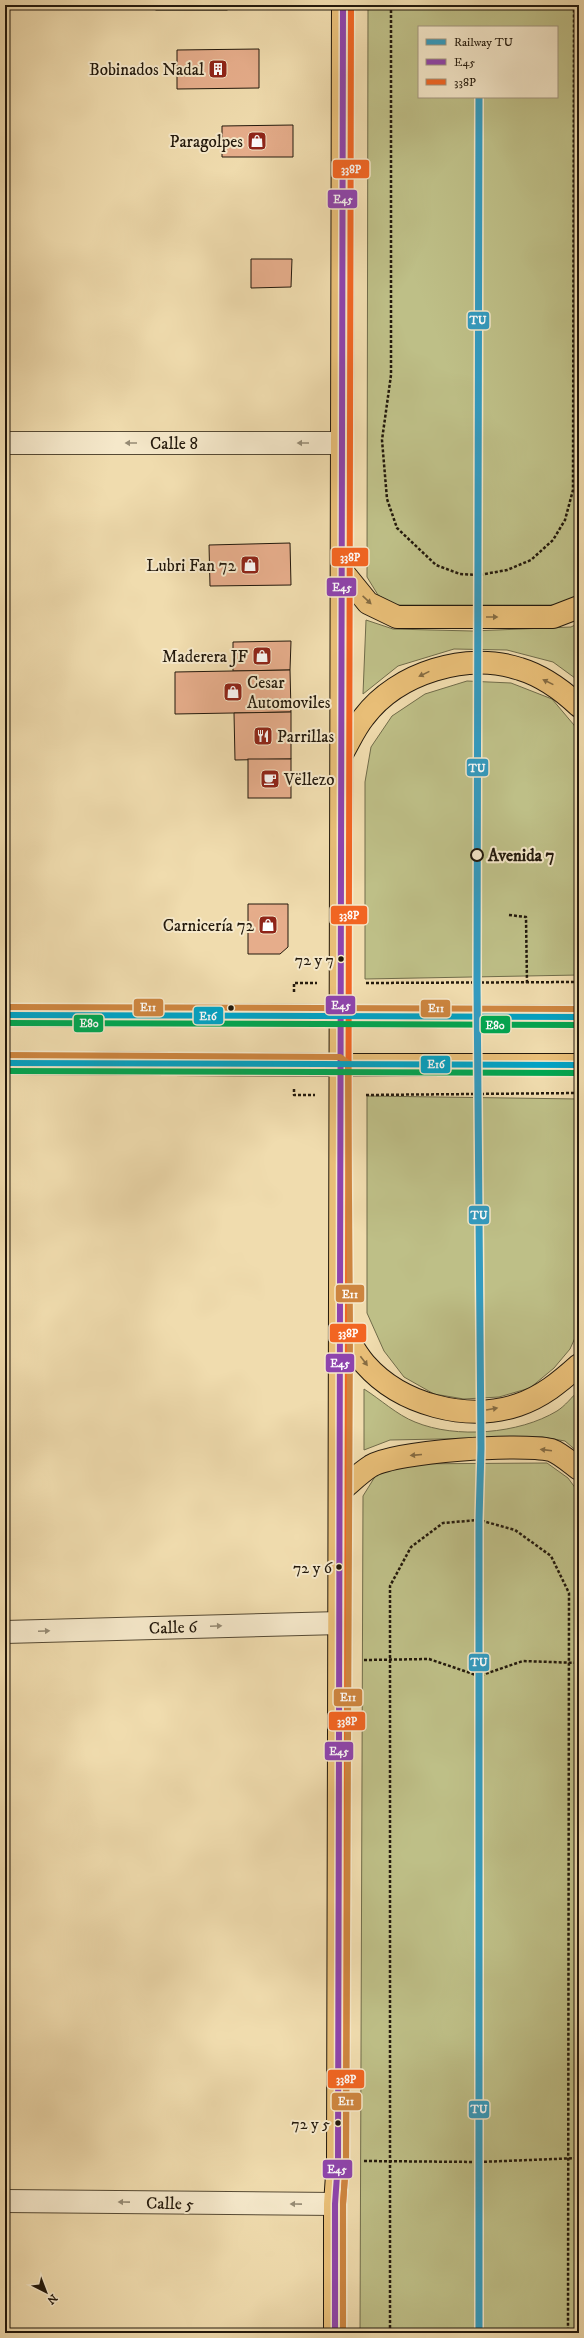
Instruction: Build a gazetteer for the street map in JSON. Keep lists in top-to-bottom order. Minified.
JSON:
{"streets":{"street":["Calle 8","Calle 6","Calle 5"]},"one_way":["Calle 8","Calle 6","Calle 5"],"places":{"building":["Bobinados Nadal"],"shop":["Paragolpes","Lubri Fan 72","Maderera JF","Cesar Automoviles","Carnicería 72"],"restaurant":["Parrillas"],"cafe":["Vëllezo"],"other":["Avenida 7","72 y 7","72 y 6","72 y 5"]},"lines":["transit line E45","transit line 338P","rail line TU","transit line E11","transit line E16","transit line E80"],"legend":["Railway TU","E45","338P"],"north":"bottom right"}
